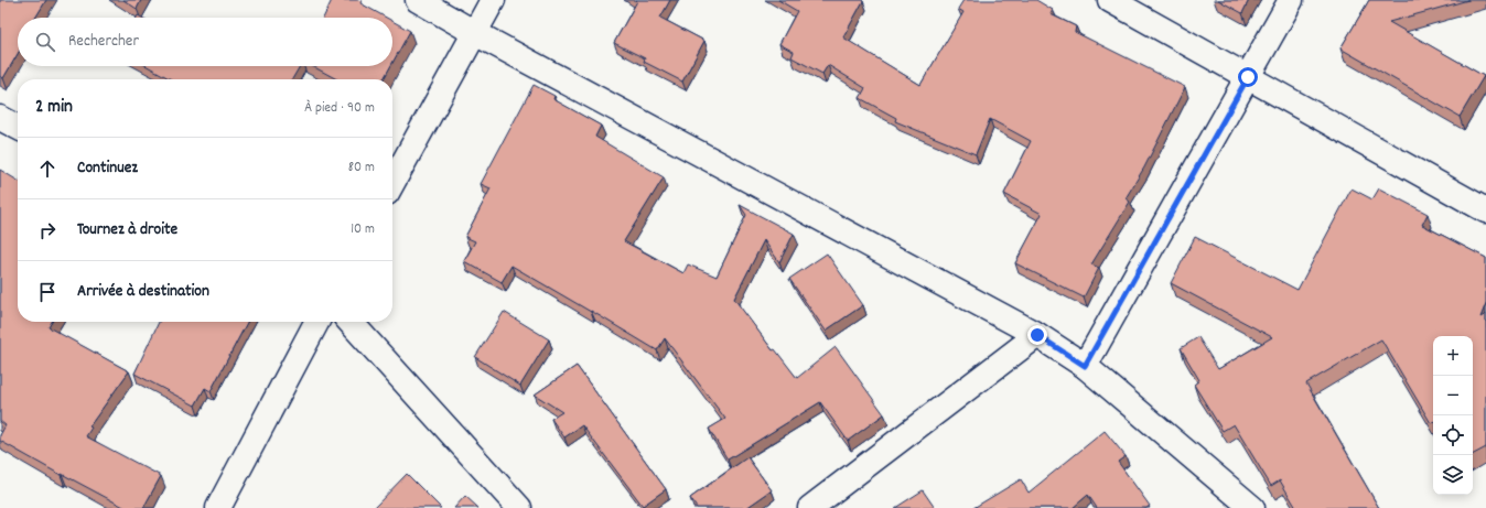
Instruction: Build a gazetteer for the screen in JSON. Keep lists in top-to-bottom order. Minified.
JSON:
{"page":{"search":"Rechercher","heading":["2 min","À pied · 90 m"],"list":[["Continuez","80 m"],["Tournez à droite","10 m"],"Arrivée à destination"],"map_buttons":["+","−"]}}
